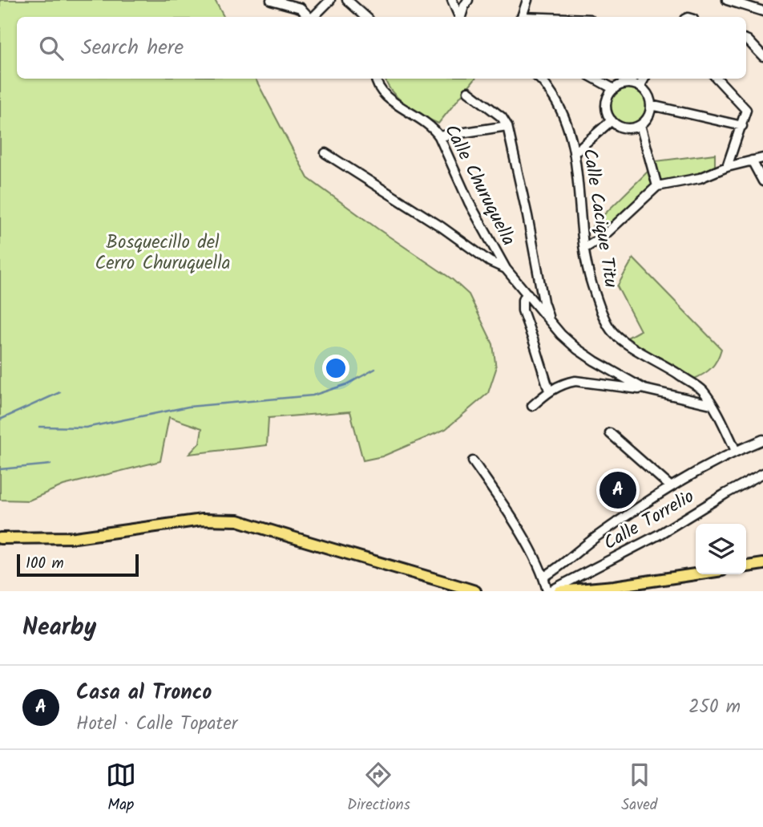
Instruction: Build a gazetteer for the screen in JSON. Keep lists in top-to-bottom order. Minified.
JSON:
{"streets":{"street":["Calle Churuquella","Calle Cacique Titu","Calle Torrelio"]},"parks":["Bosquecillo del Cerro Churuquella"],"scale_bar":"100 m","page":{"search":"Search here","pins":"A","scale":"100 m","heading":"Nearby","list":[{"mark":"A","name":"Casa al Tronco","note":"Hotel · Calle Topater","value":"250 m"}],"nav":["Map","Directions","Saved"]}}
